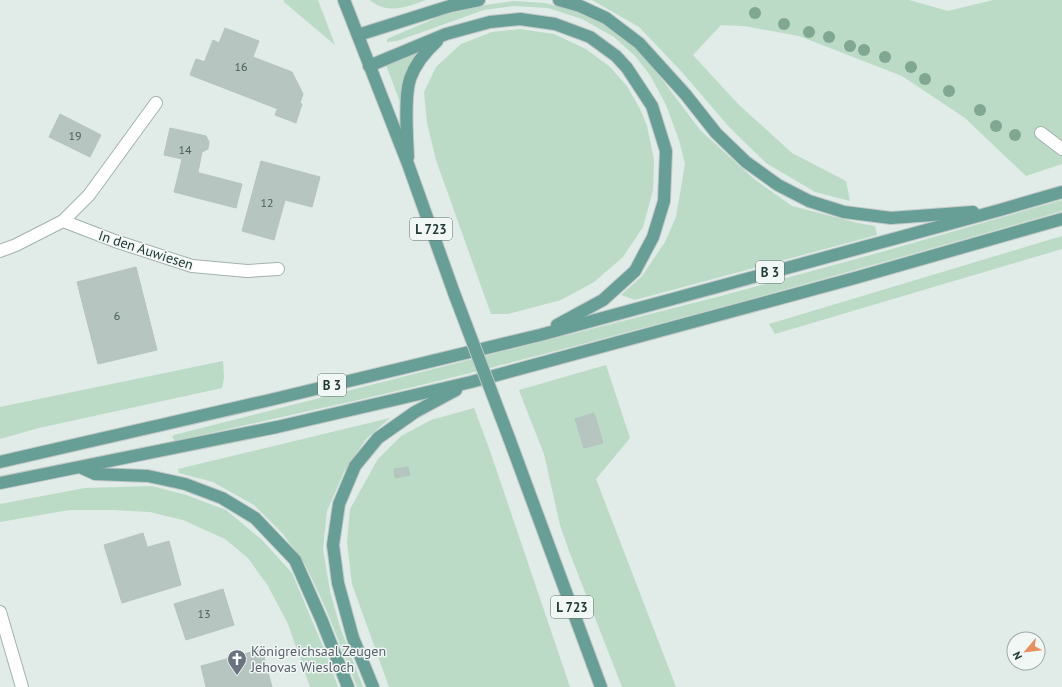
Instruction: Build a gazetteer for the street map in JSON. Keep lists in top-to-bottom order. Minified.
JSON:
{"streets":{"main road":["L 723","B 3"],"street":["In den Auwiesen"]},"places":{"church":["Königreichsaal Zeugen Jehovas Wiesloch"]},"house_numbers":["16","19","14","12","6","13"],"north":"bottom left"}
